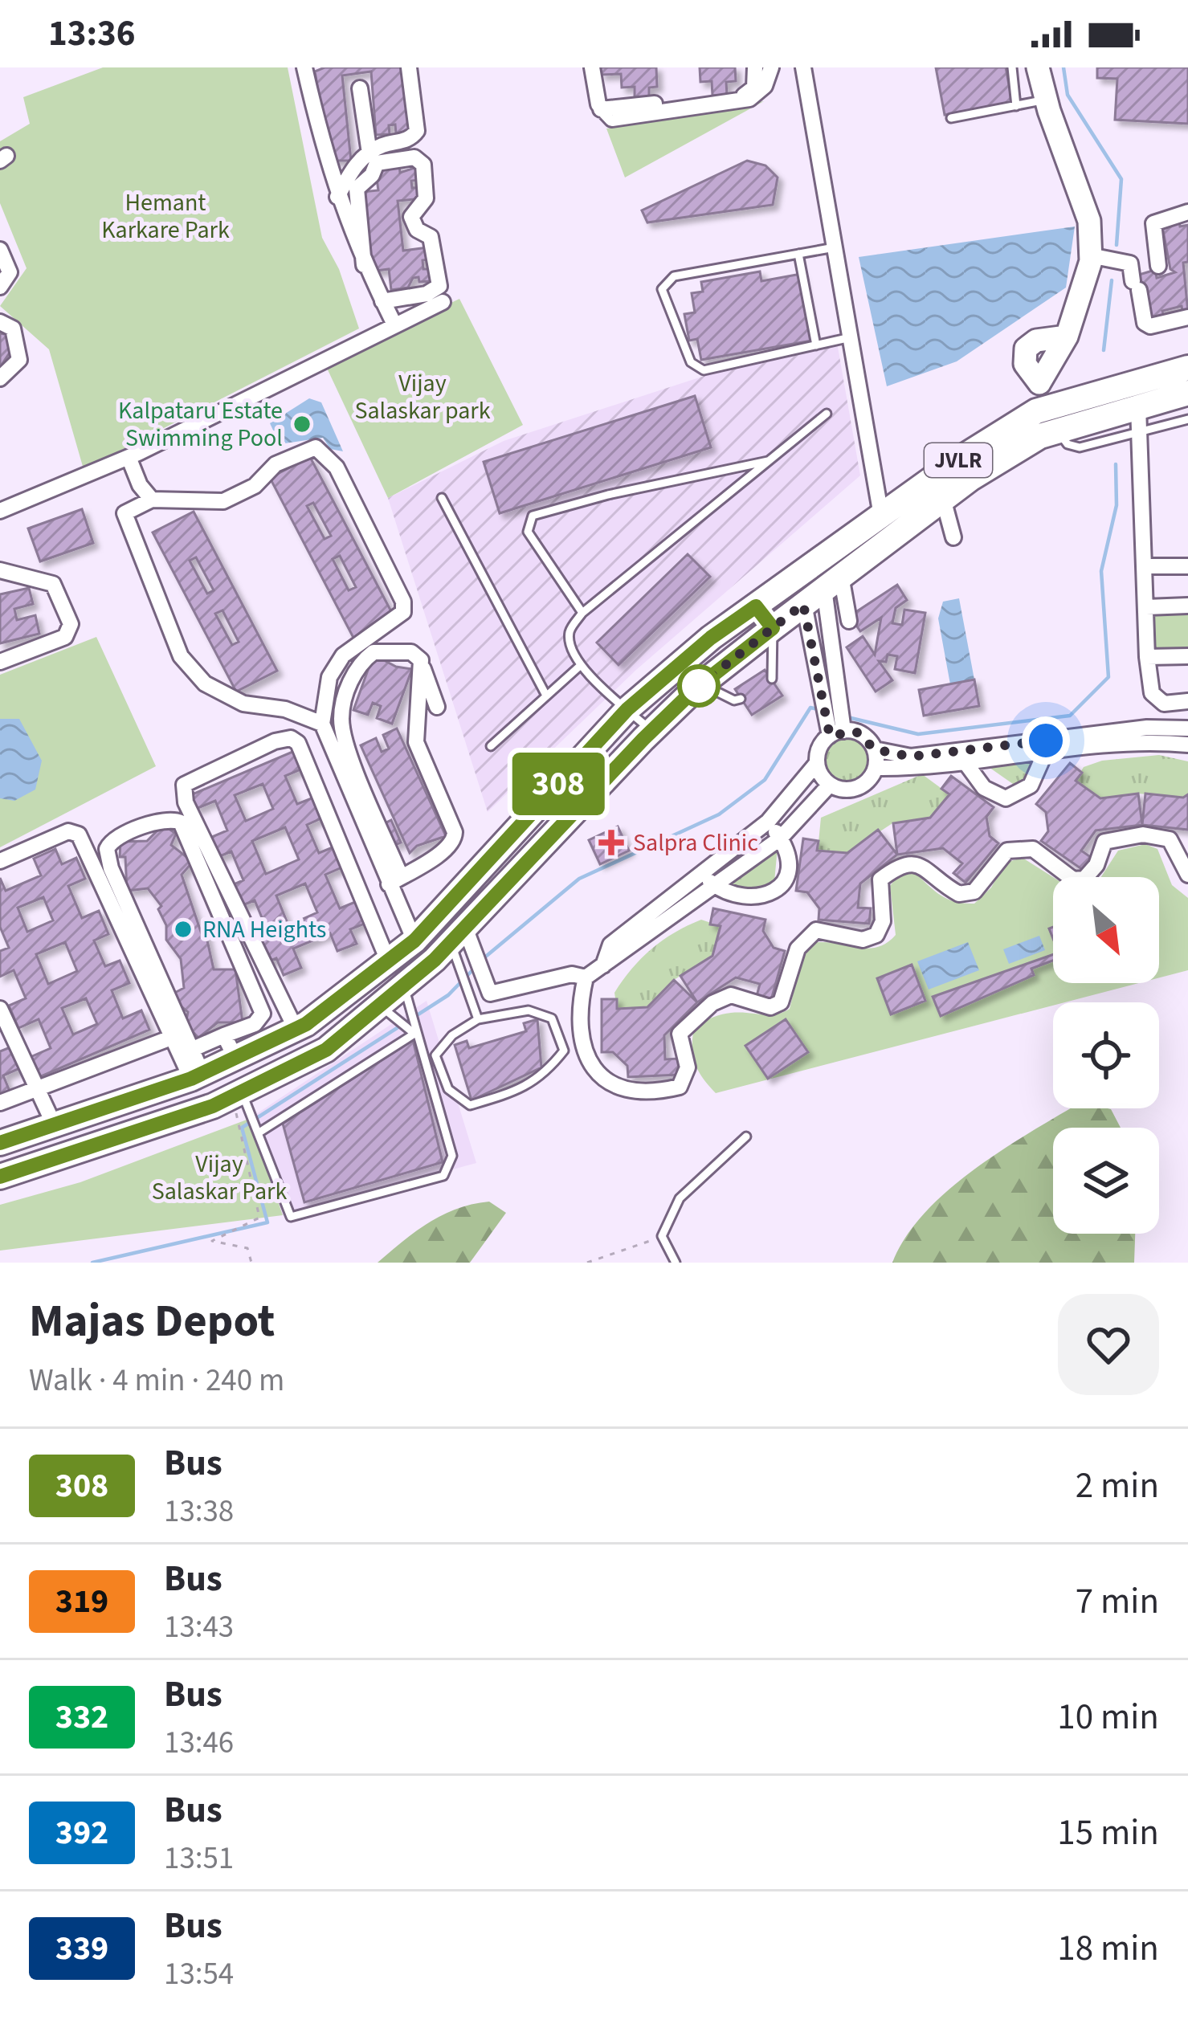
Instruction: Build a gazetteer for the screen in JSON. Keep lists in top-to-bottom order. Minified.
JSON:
{"streets":{"main road":["JVLR"]},"parks":["Hemant Karkare Park","Vijay Salaskar park","Vijay Salaskar Park"],"places":{"other":["Kalpataru Estate Swimming Pool","RNA Heights"],"health":["Salpra Clinic"]},"lines":["bus line 308"],"north":"bottom right","page":{"status":"13:36","on_map":"308","heading":["Majas Depot","Walk · 4 min · 240 m"],"list":[{"mark":"308","name":"Bus","note":"13:38","value":"2 min"},{"mark":"319","name":"Bus","note":"13:43","value":"7 min"},{"mark":"332","name":"Bus","note":"13:46","value":"10 min"},{"mark":"392","name":"Bus","note":"13:51","value":"15 min"},{"mark":"339","name":"Bus","note":"13:54","value":"18 min"}]}}
